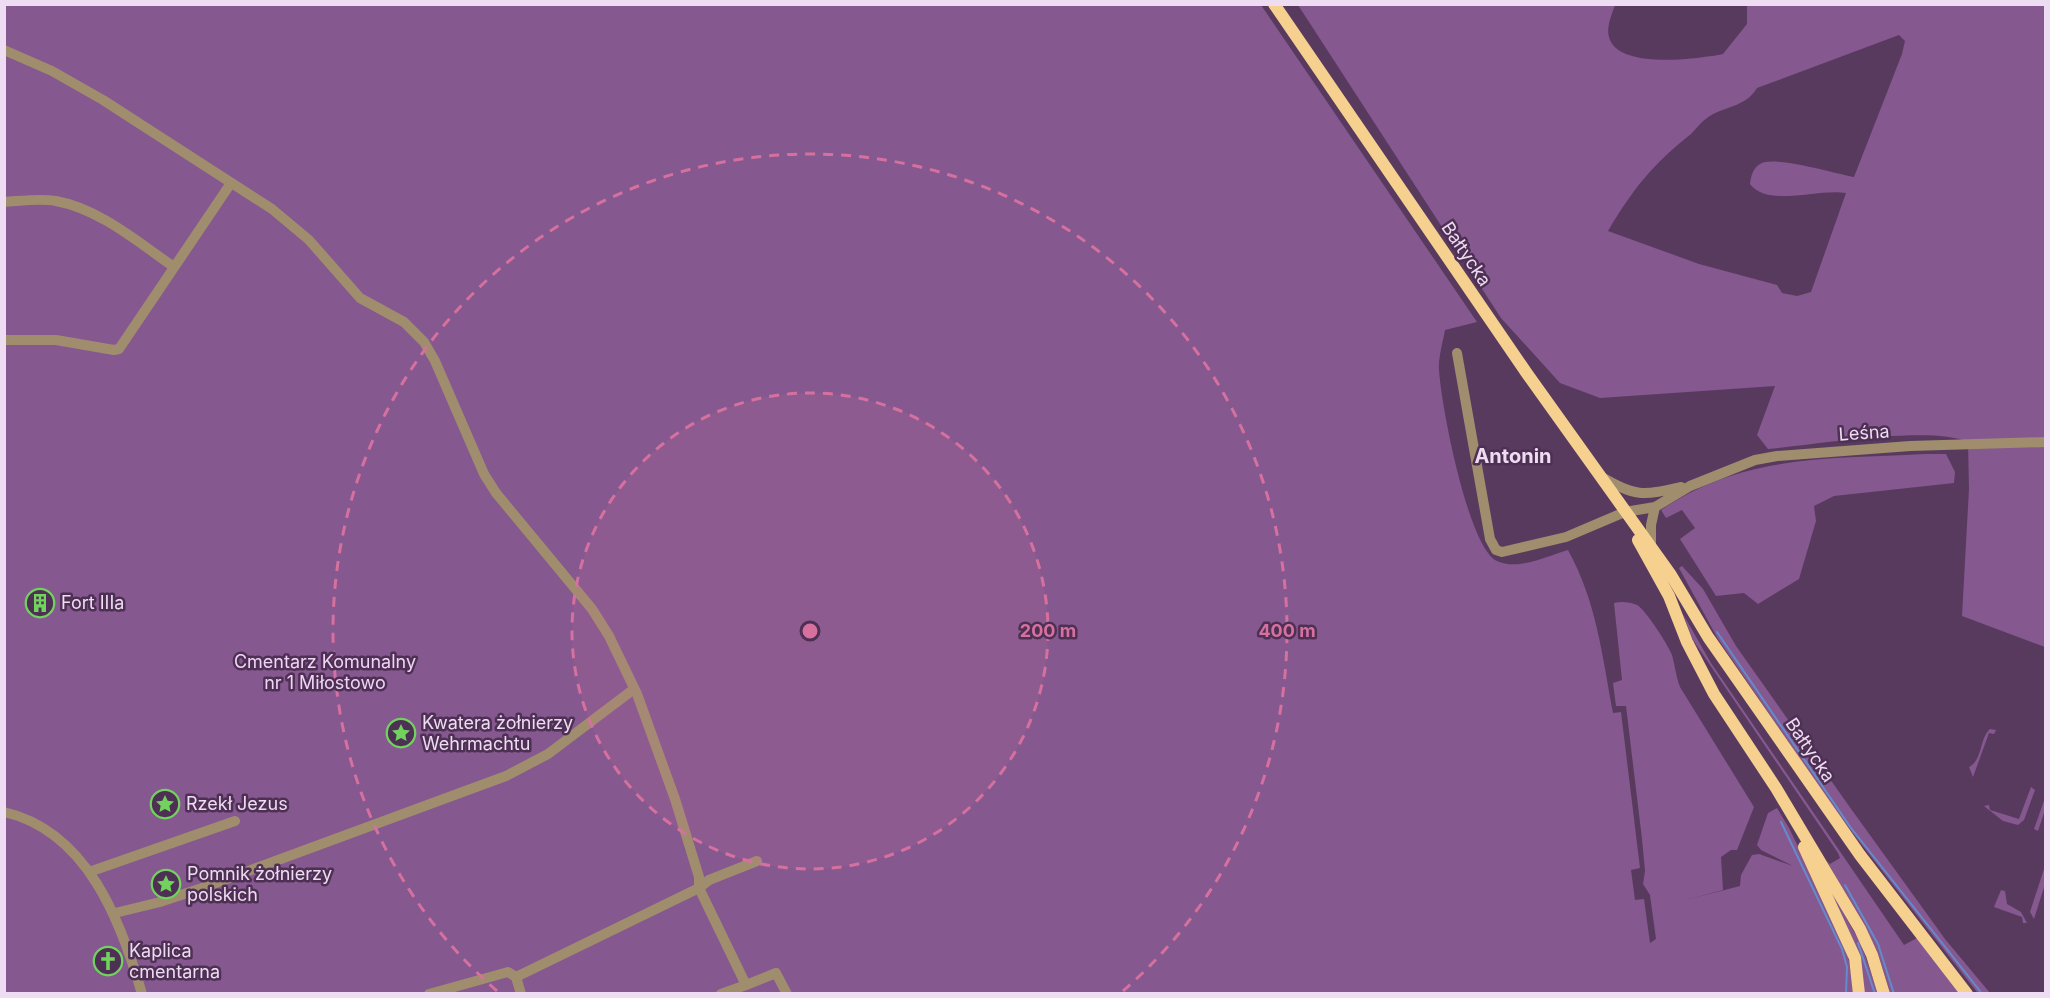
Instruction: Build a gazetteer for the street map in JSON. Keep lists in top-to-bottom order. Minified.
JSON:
{"streets":{"main road":["Bałtycka"],"street":["Leśna"]},"crossings":[["Bałtycka","Leśna"]],"districts":["Antonin"],"parks":["Cmentarz Komunalny nr 1 Miłostowo"],"places":{"building":["Fort IIIa"],"place":["Kwatera żołnierzy Wehrmachtu","Rzekł Jezus","Pomnik żołnierzy polskich"],"church":["Kaplica cmentarna"]},"rings":["200 m","400 m"]}
